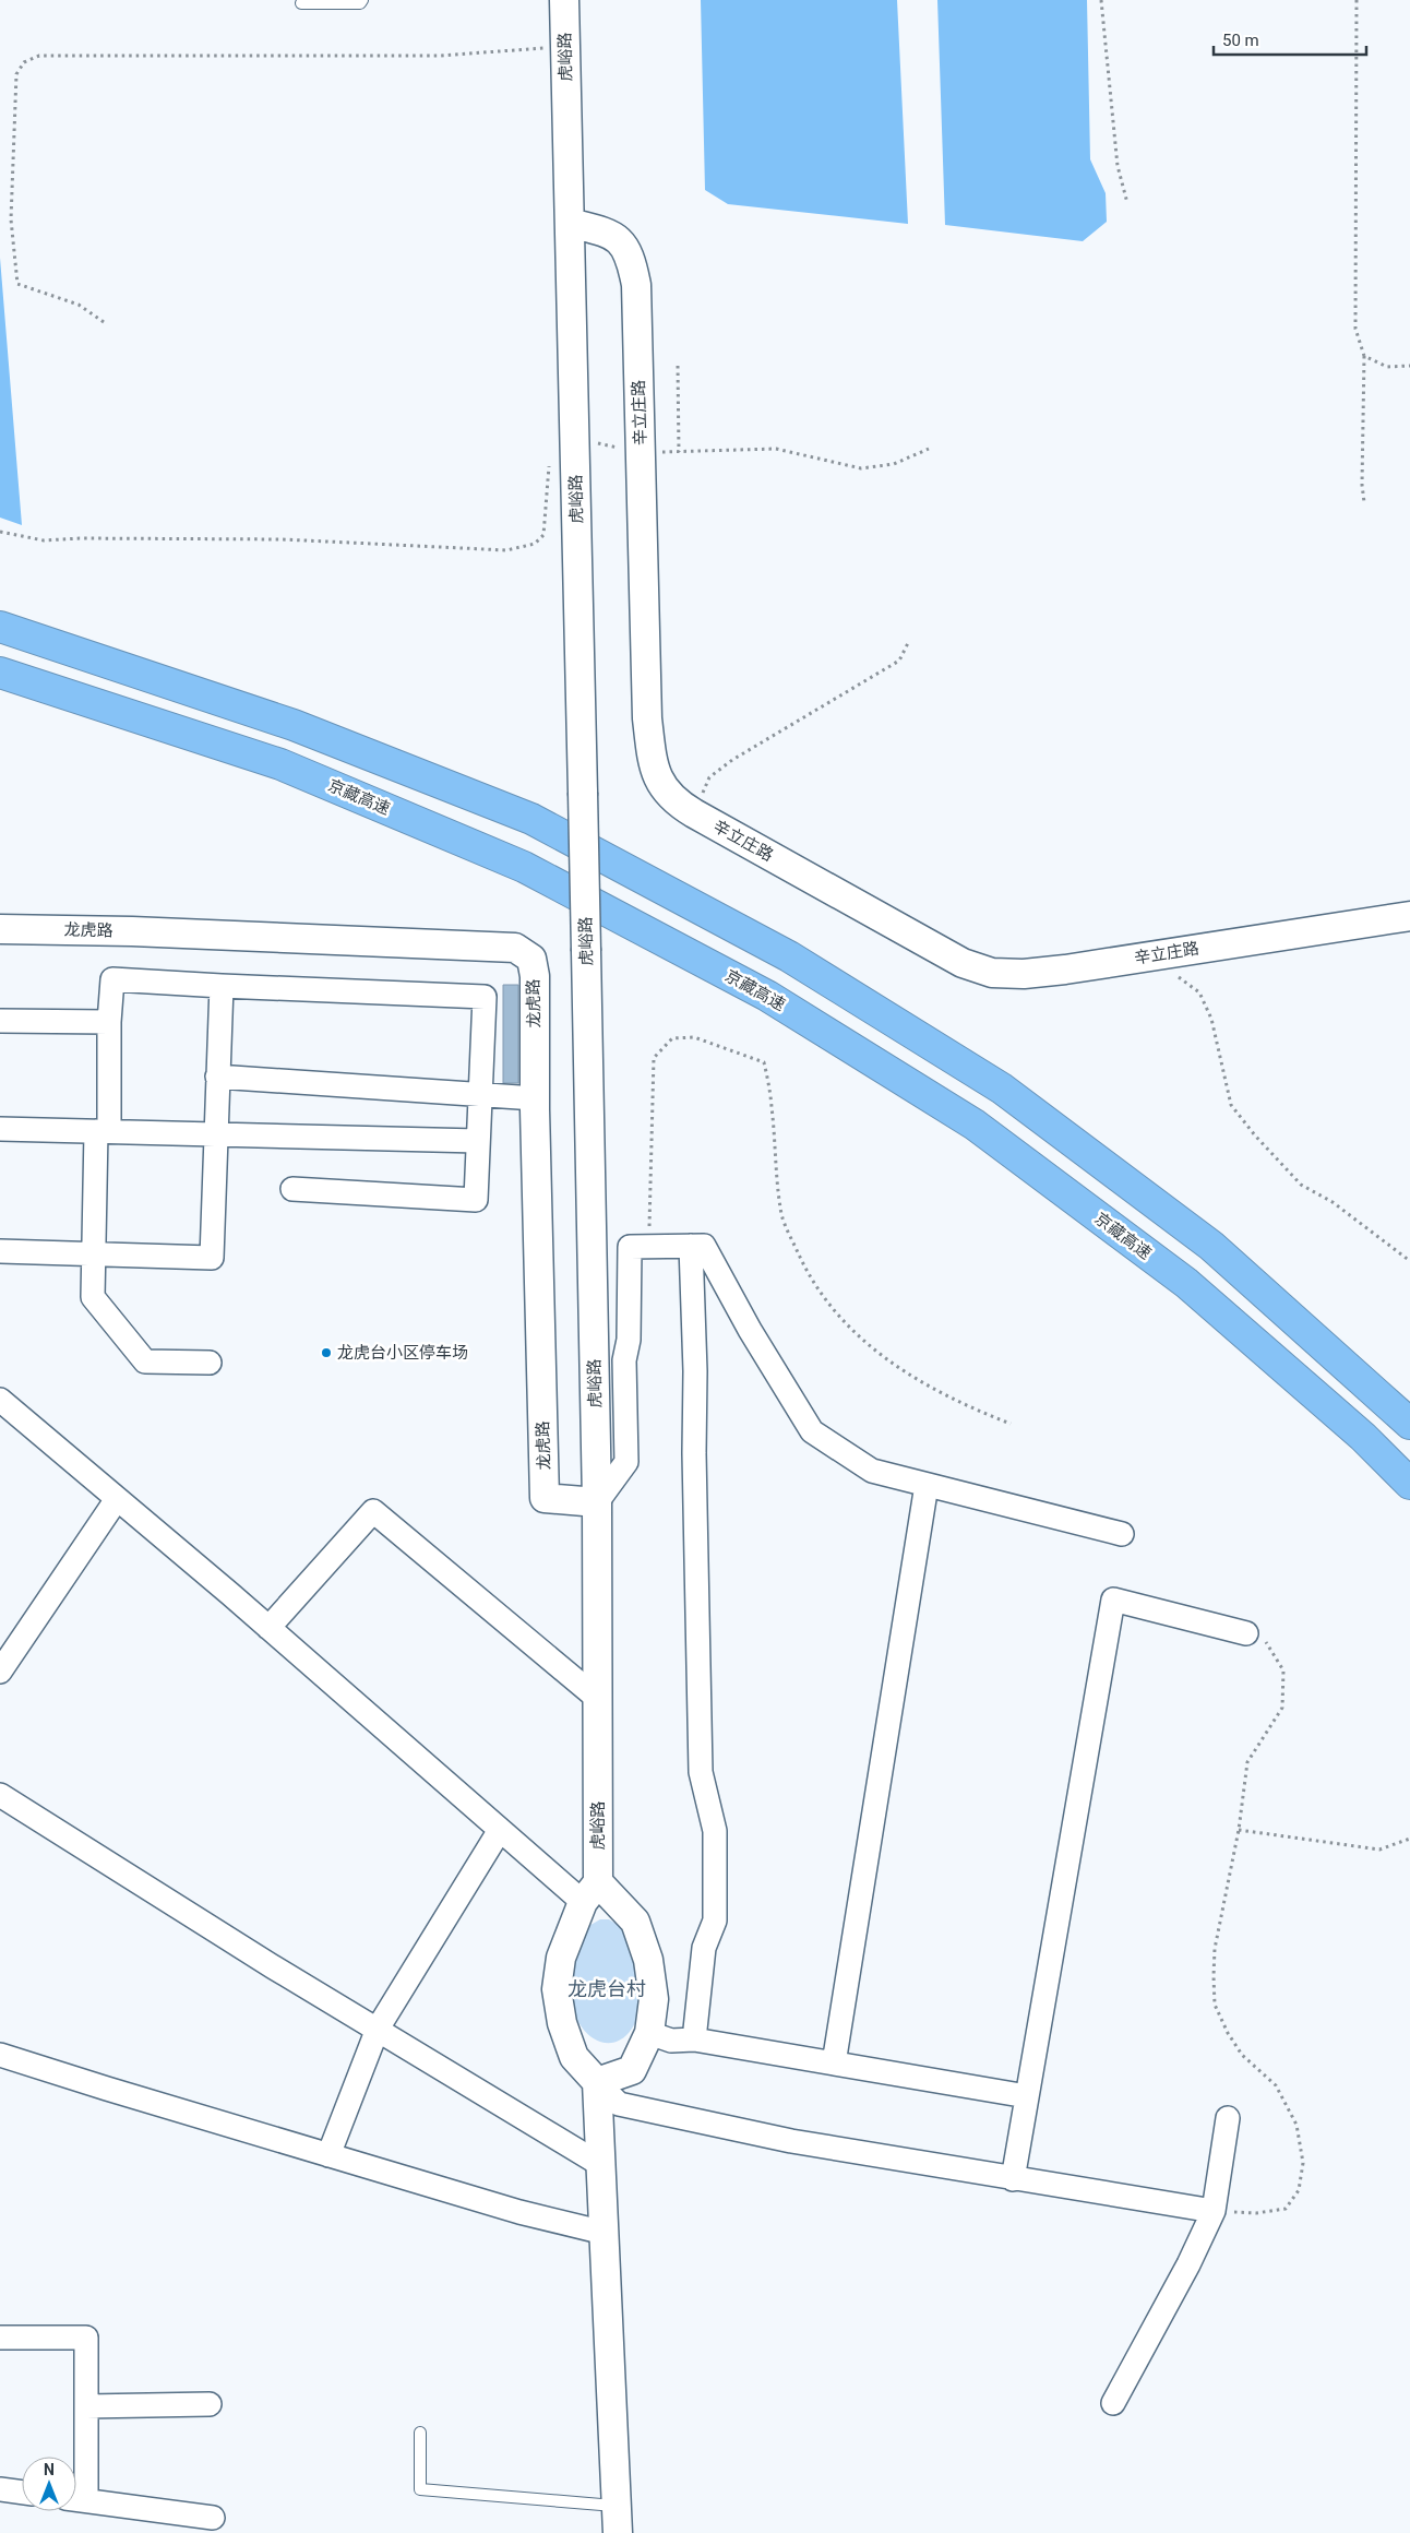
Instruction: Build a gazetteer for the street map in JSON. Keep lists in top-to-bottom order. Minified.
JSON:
{"streets":{"highway":["京藏高速"],"street":["虎峪路","辛立庄路","龙虎路"]},"crossings":[["虎峪路","辛立庄路"],["虎峪路","龙虎路"]],"districts":["龙虎台村"],"places":["龙虎台小区停车场"],"scale_bar":"50 m","north":"top"}
